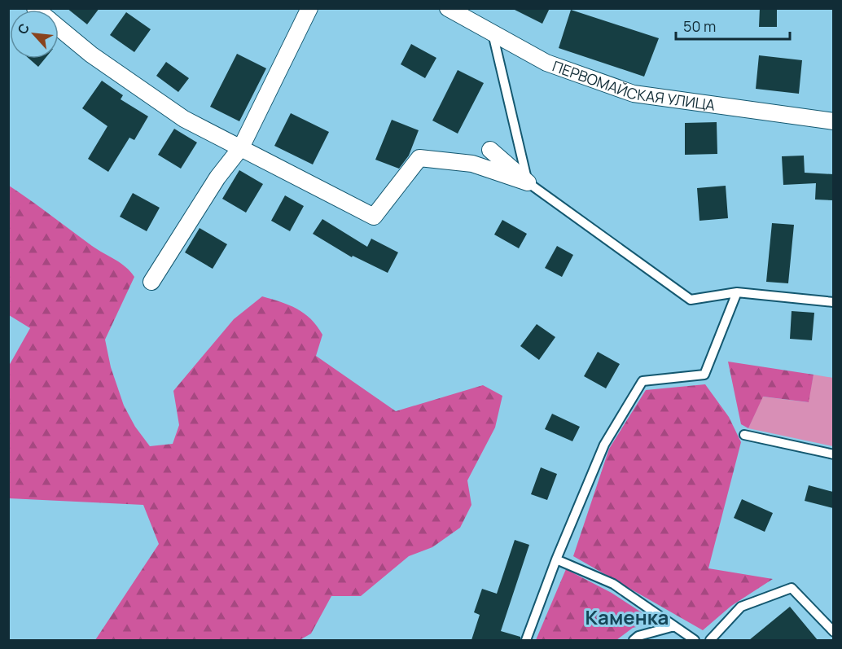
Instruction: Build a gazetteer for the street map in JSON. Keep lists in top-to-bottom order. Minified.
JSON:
{"streets":{"street":["ПЕРВОМАЙСКАЯ УЛИЦА"]},"districts":["Каменка"],"scale_bar":"50 m","north":"top left"}
